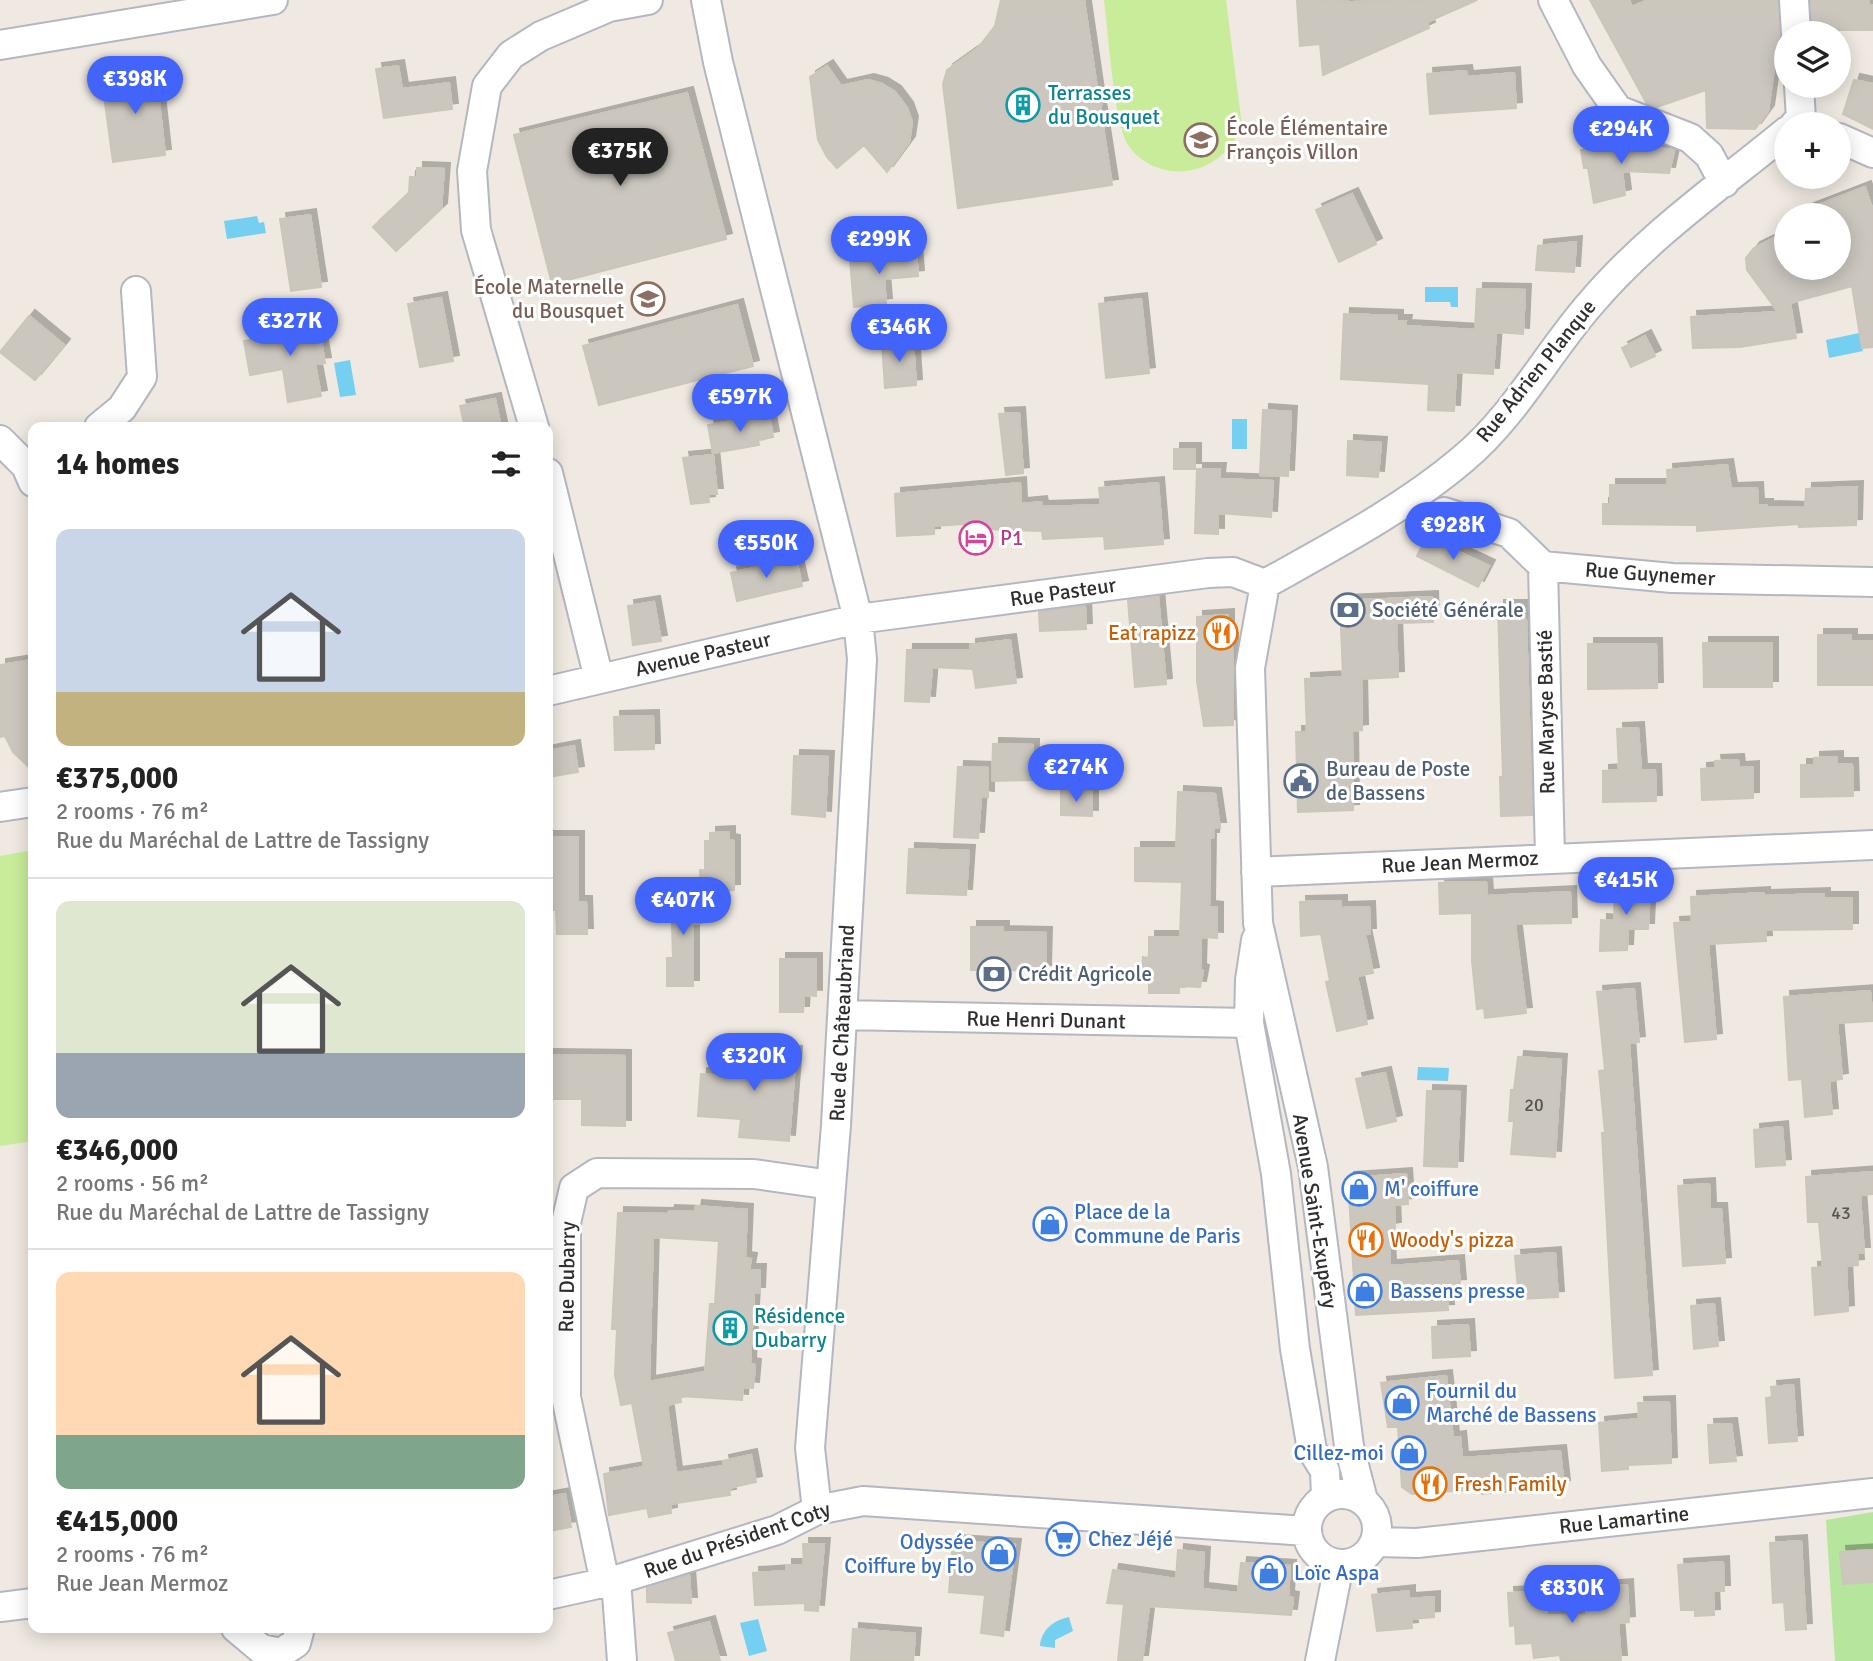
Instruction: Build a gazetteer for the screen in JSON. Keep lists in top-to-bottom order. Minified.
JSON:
{"streets":{"street":["Rue Adrien Planque","Rue Guynemer","Rue Pasteur","Avenue Pasteur","Rue Maryse Bastié","Rue Jean Mermoz","Rue Henri Dunant","Rue de Châteaubriand","Avenue Saint-Exupéry","Rue Dubarry","Rue Lamartine","Rue du Président Coty"]},"crossings":[["Rue Adrien Planque","Rue Pasteur"],["Rue Adrien Planque","Avenue Saint-Exupéry"],["Rue Guynemer","Rue Maryse Bastié"],["Rue Pasteur","Avenue Pasteur"],["Rue Pasteur","Rue de Châteaubriand"],["Rue Pasteur","Avenue Saint-Exupéry"],["Avenue Pasteur","Rue de Châteaubriand"],["Rue Maryse Bastié","Rue Jean Mermoz"],["Rue Jean Mermoz","Avenue Saint-Exupéry"],["Rue Henri Dunant","Rue de Châteaubriand"],["Rue Henri Dunant","Avenue Saint-Exupéry"],["Rue de Châteaubriand","Rue Dubarry"],["Rue de Châteaubriand","Rue du Président Coty"],["Avenue Saint-Exupéry","Rue Lamartine"],["Avenue Saint-Exupéry","Rue du Président Coty"],["Rue Dubarry","Rue du Président Coty"],["Rue Lamartine","Rue du Président Coty"]],"places":{"building":["Terrasses du Bousquet","Résidence Dubarry"],"school or university":["École Élémentaire François Villon","École Maternelle du Bousquet"],"hotel":["P1"],"bank":["Société Générale","Crédit Agricole"],"restaurant":["Eat rapizz","Woody's pizza","Fresh Family"],"public building":["Bureau de Poste de Bassens"],"shop":["M' coiffure","Place de la Commune de Paris","Bassens presse","Fournil du Marché de Bassens","Cillez-moi","Odyssée Coiffure by Flo","Loïc Aspa"],"supermarket":["Chez Jéjé"]},"house_numbers":["20","43"],"page":{"map_buttons":["+","−"],"price":["€398K","€294K","€375K","€299K","€327K","€346K","€597K","€928K","€550K","€274K","€415K","€407K","€320K","€830K"],"heading":"14 homes","list":[{"name":"€375,000","note":"2 rooms · 76 m² · Rue du Maréchal de Lattre de Tassigny"},{"name":"€346,000","note":"2 rooms · 56 m² · Rue du Maréchal de Lattre de Tassigny"},{"name":"€415,000","note":"2 rooms · 76 m² · Rue Jean Mermoz"}]}}
